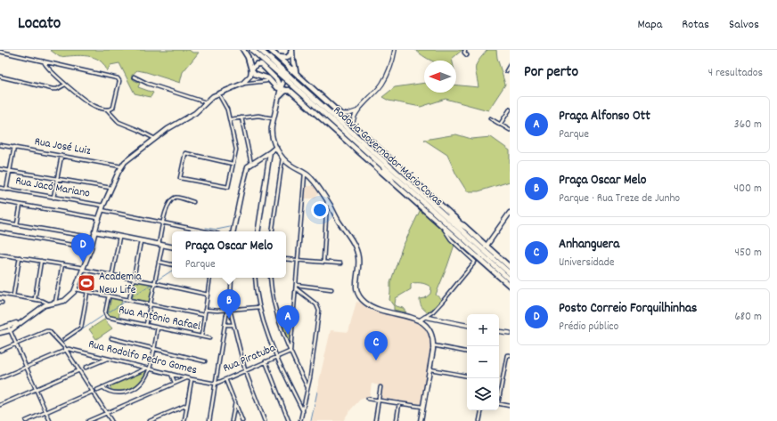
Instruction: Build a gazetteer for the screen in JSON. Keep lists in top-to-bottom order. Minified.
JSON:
{"streets":{"highway":["Rodovia Governador Mário Covas"],"street":["Rua José Luiz","Rua Jacó Mariano","Rua Antônio Rafael","Rua Rodolfo Pedro Gomes","Rua Piratuba"]},"crossings":[["Rua Rodolfo Pedro Gomes","Rua Piratuba"]],"places":{"sports":["Academia New Life"]},"north":"left","page":{"header":"Locato","nav":["Mapa","Rotas","Salvos"],"heading":["Por perto","4 resultados"],"list":[{"mark":"A","name":"Praça Alfonso Ott","note":"Parque","value":"360 m"},{"mark":"B","name":"Praça Oscar Melo","note":"Parque · Rua Treze de Junho","value":"400 m"},{"mark":"C","name":"Anhanguera","note":"Universidade","value":"450 m"},{"mark":"D","name":"Posto Correio Forquilhinhas","note":"Prédio público","value":"680 m"}],"popup":["Praça Oscar Melo","Parque"],"pins":["D","B","A","C"],"map_buttons":["+","−"]}}
